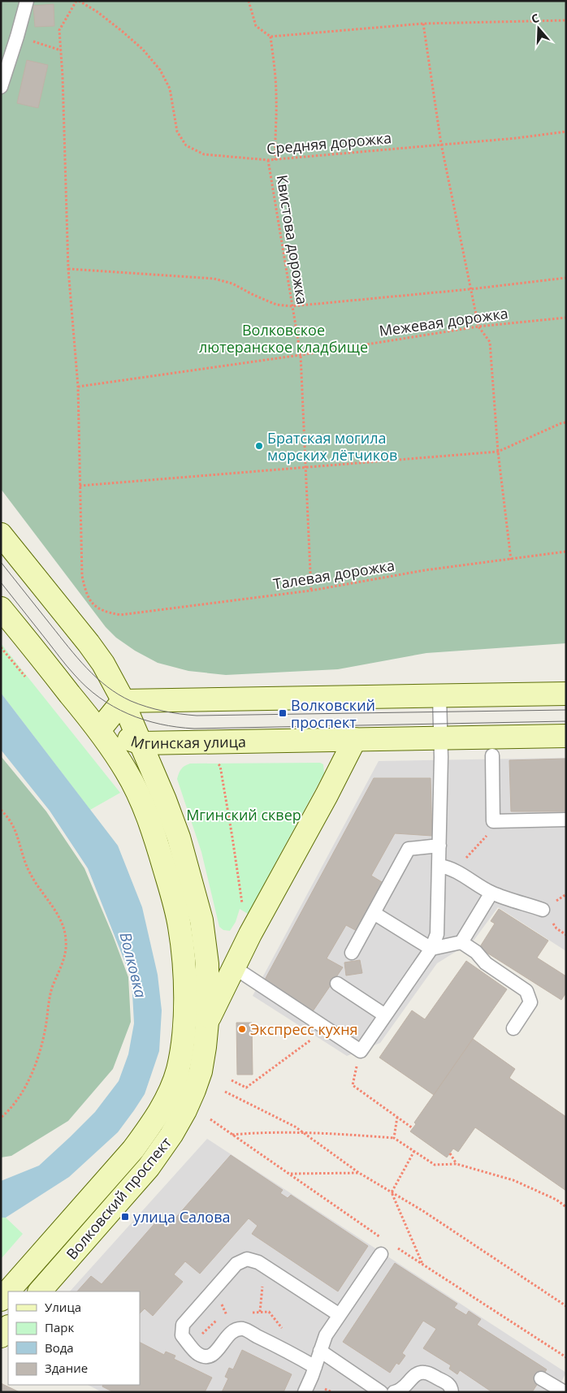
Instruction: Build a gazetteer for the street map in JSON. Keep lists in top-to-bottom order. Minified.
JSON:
{"streets":{"street":["Мгинская улица","Волковский проспект"],"path":["Средняя дорожка","Квистова дорожка","Межевая дорожка","Талевая дорожка"]},"crossings":[["Средняя дорожка","Квистова дорожка"],["Квистова дорожка","Межевая дорожка"],["Квистова дорожка","Талевая дорожка"],["Мгинская улица","Волковский проспект"]],"water":["Волковка"],"parks":["Волковское лютеранское кладбище","Мгинский сквер"],"places":{"other":["Братская могила морских лётчиков","Экспресс кухня"],"transit":["Волковский проспект","улица Салова"]},"legend":["Улица","Парк","Вода","Здание"],"north":"top"}
